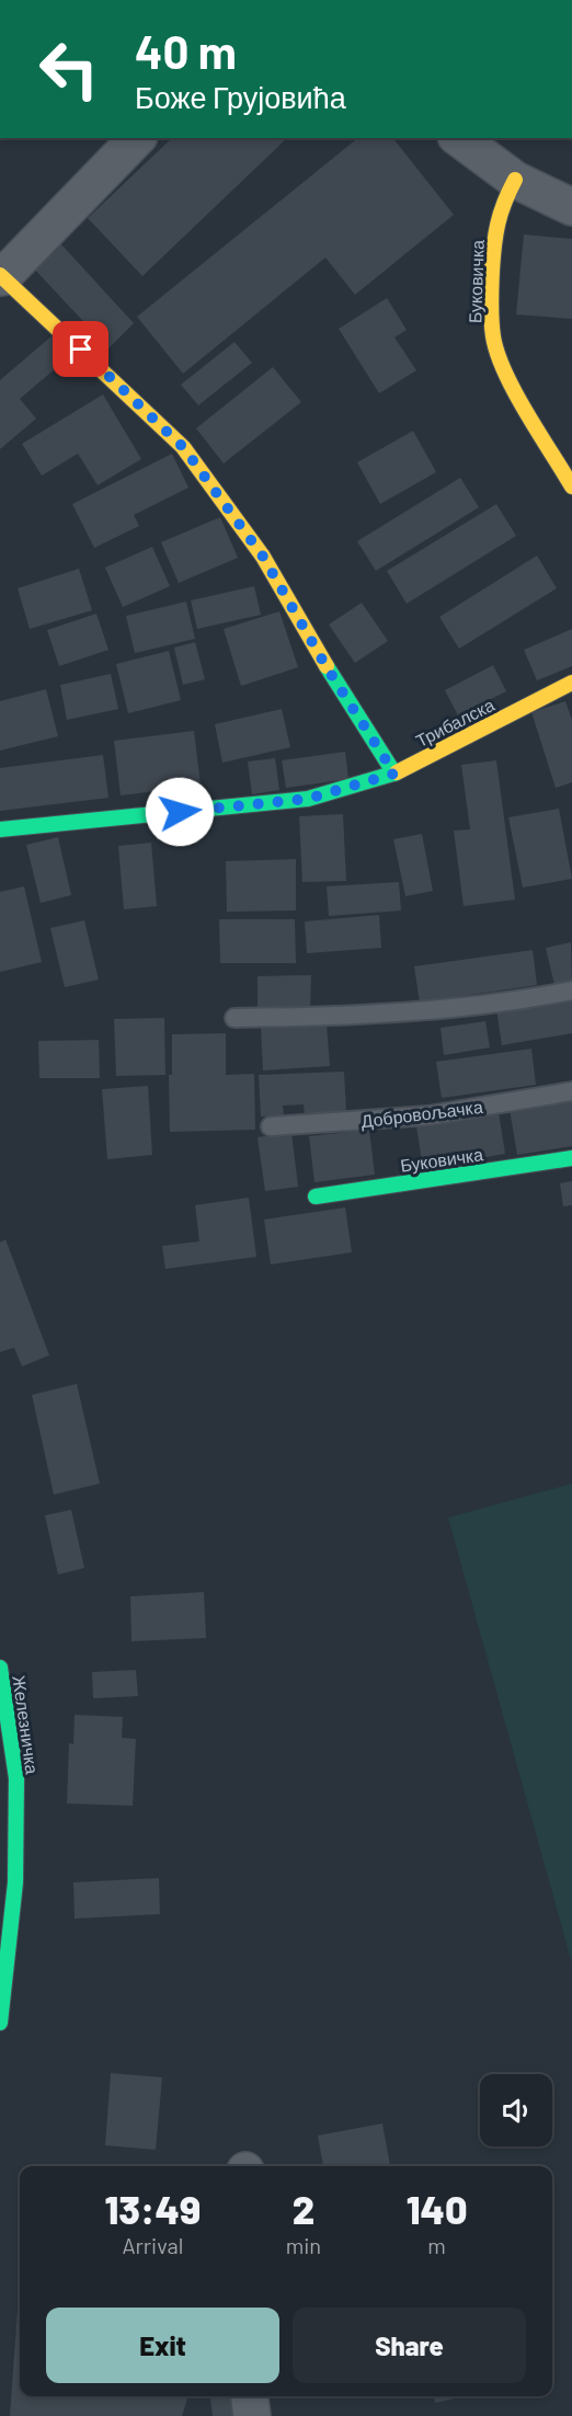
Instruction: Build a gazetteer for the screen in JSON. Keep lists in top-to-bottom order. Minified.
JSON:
{"streets":{"street":["Буковичка","Трибалска","Железничка"],"lane":["Добровољачка"]},"page":{"turn":["40 m","Боже Грујовића"],"eta":["13:49","Arrival","2","min","140","m"],"buttons":["Exit","Share"]}}
